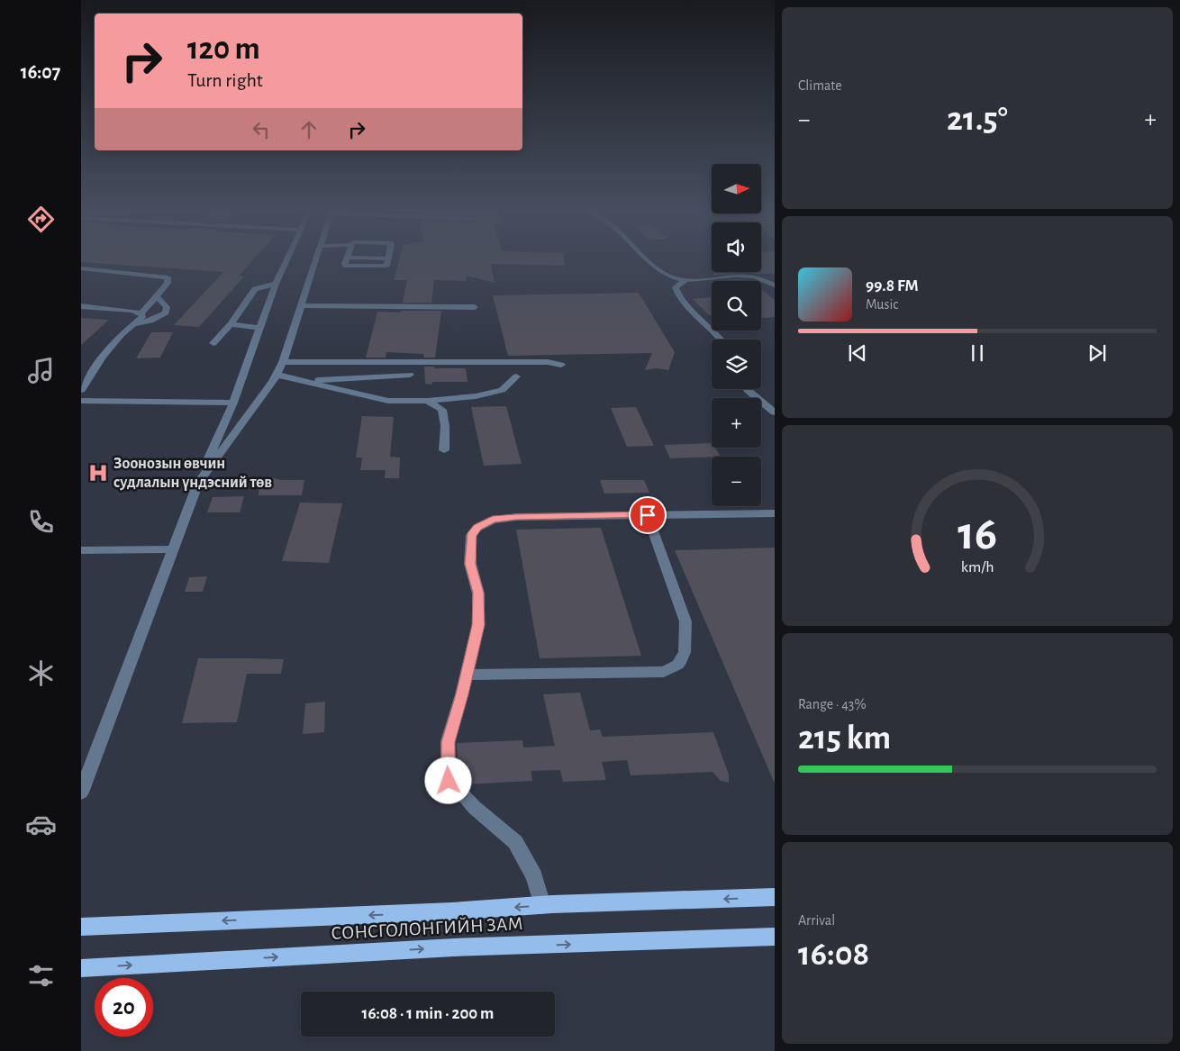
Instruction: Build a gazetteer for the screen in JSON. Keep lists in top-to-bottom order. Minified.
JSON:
{"streets":{"main road":["СОНСГОЛОНГИЙН ЗАМ"]},"places":{"hospital":["Зоонозын өвчин судлалын үндэсний төв"]},"north":"right","page":{"tabs":"16:07","tile":["Climate",["Range · 43%","215 km"],["Arrival","16:08"]],"turn":["120 m","Turn right"],"heat":["−","21.5°","+"],"map_buttons":["+","−"],"song":["99.8 FM","Music"],"limit":"20","trip":"16:08 · 1 min · 200 m","gauge":["16","km/h"]}}
